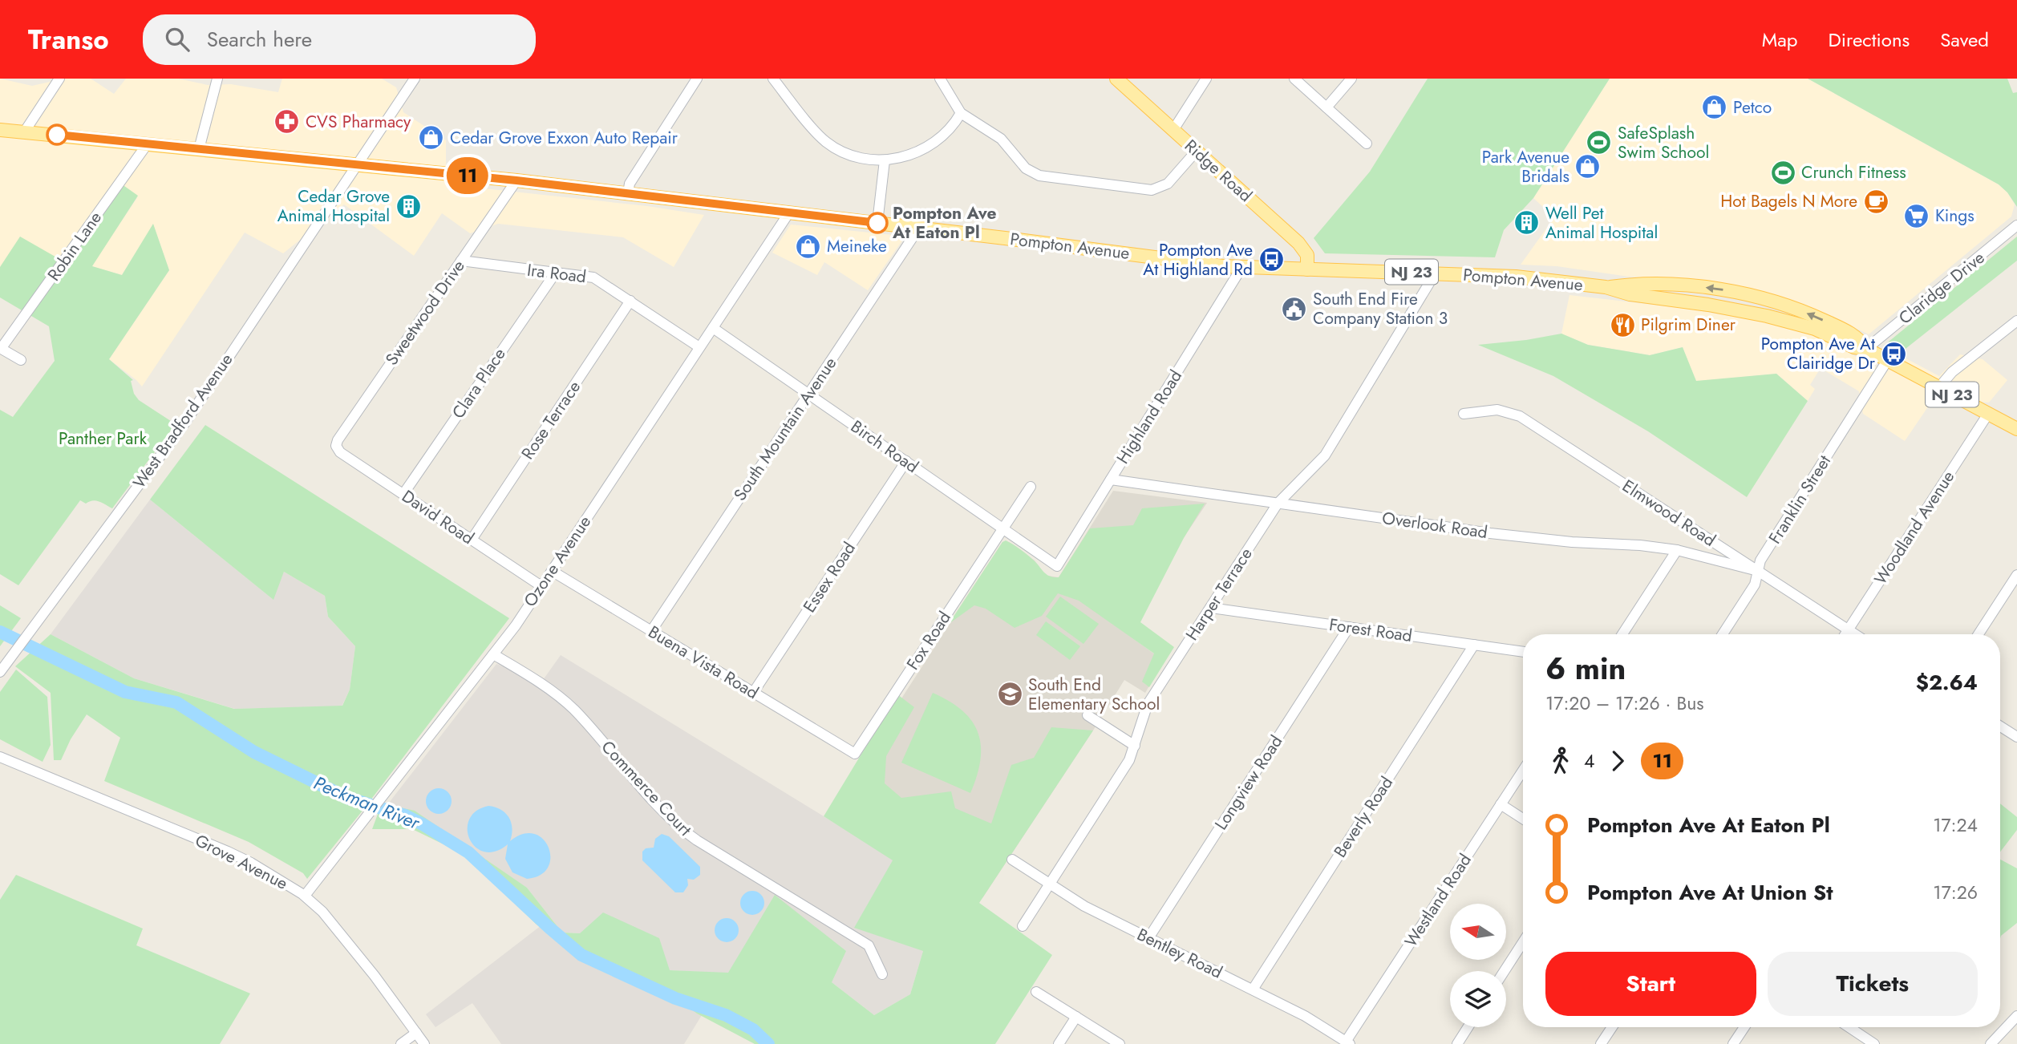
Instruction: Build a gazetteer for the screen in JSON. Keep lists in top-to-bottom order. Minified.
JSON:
{"streets":{"main road":["Ridge Road","Pompton Avenue","NJ 23"],"street":["Robin Lane","Ira Road","Claridge Drive","Sweetwood Drive","Clara Place","Highland Road","Rose Terrace","West Bradford Avenue","South Mountain Avenue","Birch Road","Franklin Street","Elmwood Road","David Road","Overlook Road","Woodland Avenue","Ozone Avenue","Essex Road","Harper Terrace","Forest Road","Fox Road","Buena Vista Road","Longview Road","Commerce Court","Beverly Road","Grove Avenue","Westland Road","Bentley Road"]},"crossings":[["Ridge Road","Pompton Avenue"],["Robin Lane","Pompton Avenue"],["Pompton Avenue","Claridge Drive"],["Pompton Avenue","Sweetwood Drive"],["Pompton Avenue","Highland Road"],["Pompton Avenue","West Bradford Avenue"],["Pompton Avenue","South Mountain Avenue"],["Pompton Avenue","Franklin Street"],["Pompton Avenue","Woodland Avenue"],["Pompton Avenue","Ozone Avenue"],["Pompton Avenue","Harper Terrace"],["Ira Road","Sweetwood Drive"],["Ira Road","Clara Place"],["Ira Road","Rose Terrace"],["Ira Road","Ozone Avenue"],["Sweetwood Drive","David Road"],["Clara Place","David Road"],["Highland Road","Birch Road"],["Highland Road","Overlook Road"],["Rose Terrace","David Road"],["South Mountain Avenue","Birch Road"],["South Mountain Avenue","Buena Vista Road"],["Birch Road","Ozone Avenue"],["Birch Road","Essex Road"],["Birch Road","Fox Road"],["Franklin Street","Elmwood Road"],["Franklin Street","Overlook Road"],["Elmwood Road","Overlook Road"],["Elmwood Road","Woodland Avenue"],["David Road","Ozone Avenue"],["Overlook Road","Harper Terrace"],["Ozone Avenue","Buena Vista Road"],["Ozone Avenue","Commerce Court"],["Ozone Avenue","Grove Avenue"],["Essex Road","Buena Vista Road"],["Harper Terrace","Forest Road"],["Harper Terrace","Bentley Road"],["Forest Road","Longview Road"],["Forest Road","Beverly Road"],["Fox Road","Buena Vista Road"],["Longview Road","Bentley Road"],["Beverly Road","Bentley Road"],["Westland Road","Bentley Road"]],"water":["Peckman River"],"parks":["Panther Park"],"places":{"shop":["Petco","Cedar Grove Exxon Auto Repair","Park Avenue Bridals","Meineke"],"pharmacy":["CVS Pharmacy"],"sports":["SafeSplash Swim School","Crunch Fitness"],"cafe":["Hot Bagels N More"],"building":["Cedar Grove Animal Hospital","Well Pet Animal Hospital"],"supermarket":["Kings"],"other":["Pompton Ave At Eaton Pl"],"bus stop":["Pompton Ave At Highland Rd","Pompton Ave At Clairidge Dr"],"public building":["South End Fire Company Station 3"],"restaurant":["Pilgrim Diner"],"school or university":["South End Elementary School"]},"lines":["bus line 11"],"north":"left","page":{"header":"Transo","search":"Search here","nav":["Map","Directions","Saved"],"on_map":"11","heading":["6 min","17:20 – 17:26 · Bus","$2.64"],"legs":["4","11"],"list":[{"name":"Pompton Ave At Eaton Pl","value":"17:24"},{"name":"Pompton Ave At Union St","value":"17:26"}],"buttons":["Start","Tickets"]}}
